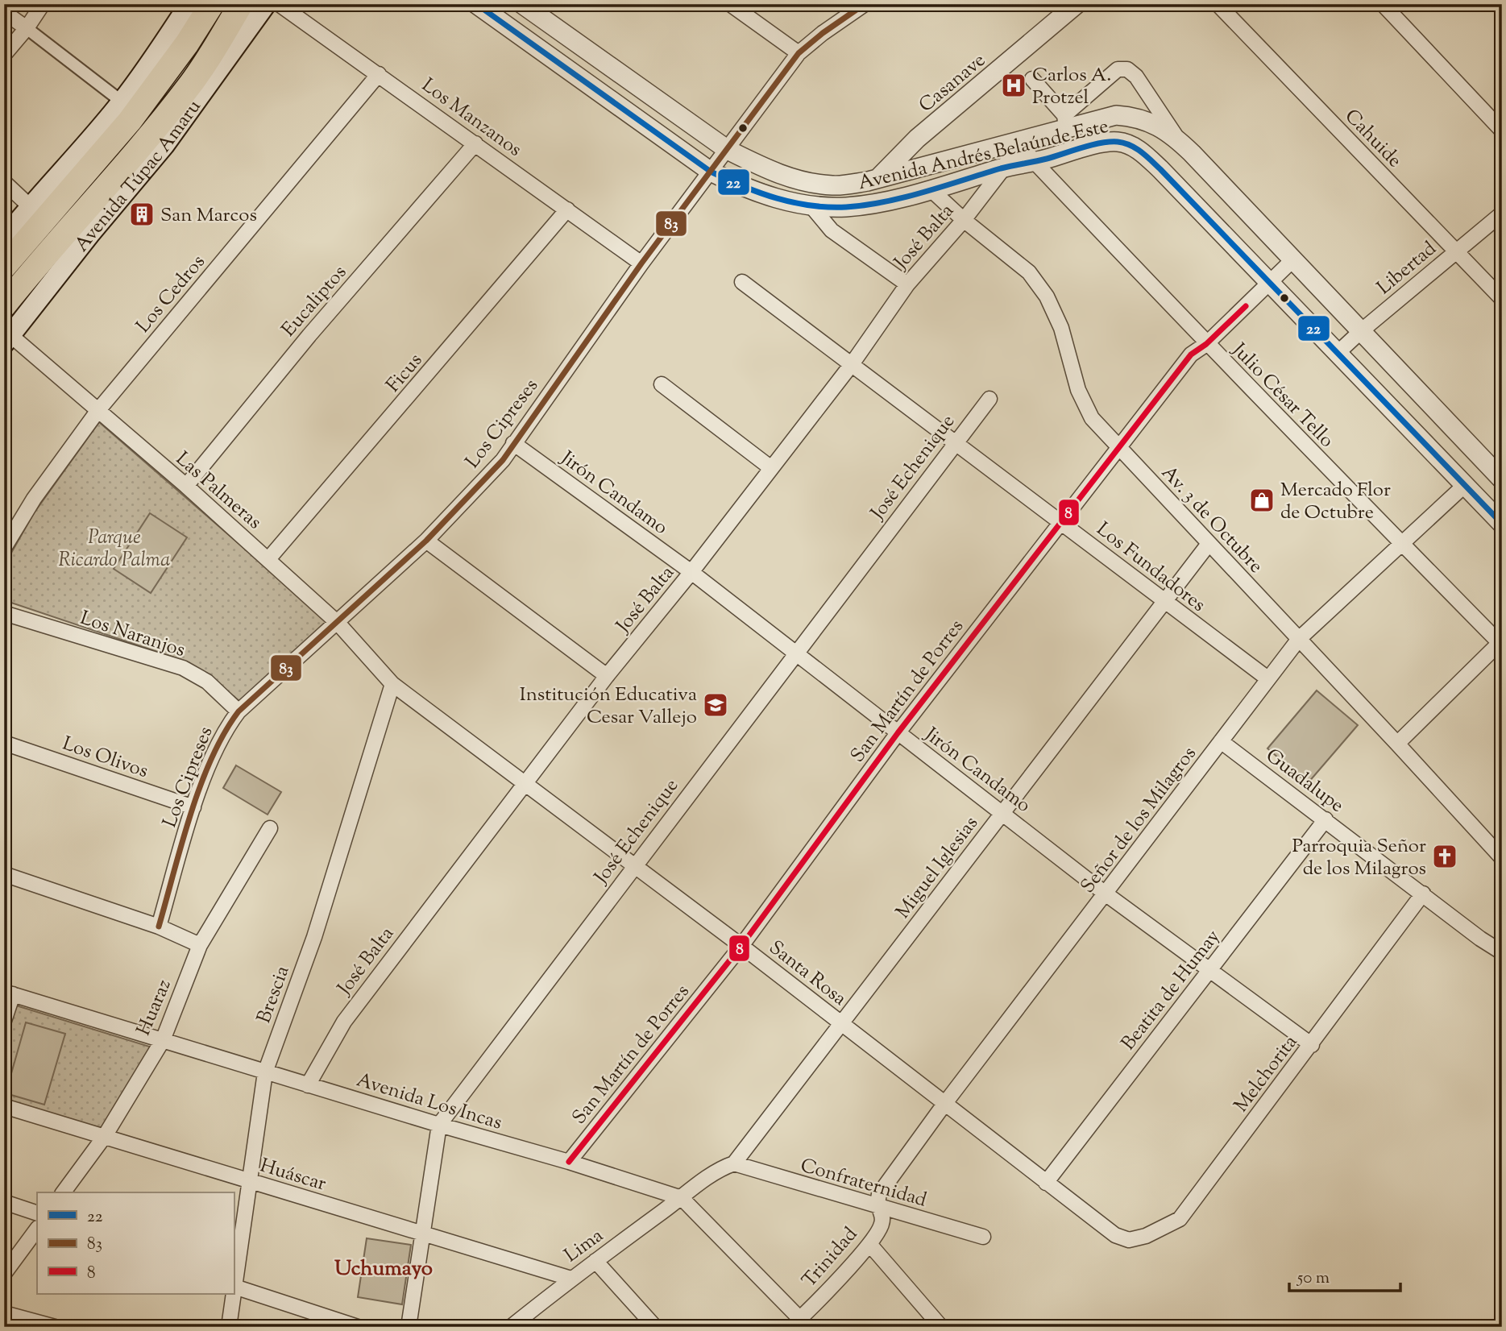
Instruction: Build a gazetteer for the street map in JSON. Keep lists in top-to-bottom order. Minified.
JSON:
{"streets":{"highway":["Avenida Túpac Amaru"],"street":["Casanave","Los Manzanos","Cahuide","Avenida Andrés Belaúnde Este","José Balta","Libertad","Los Cedros","Eucaliptos","Ficus","Julio César Tello","Los Cipreses","José Echenique","Las Palmeras","Jirón Candamo","Av. 3 de Octubre","Los Fundadores","Los Naranjos","San Martín de Porres","Los Olivos","Guadalupe","Señor de los Milagros","Miguel Iglesias","Santa Rosa","Beatita de Humay","Brescia","Huaraz","Melchorita","Avenida Los Incas","Huáscar","Confraternidad","Lima","Trinidad"]},"crossings":[["Casanave","Avenida Andrés Belaúnde Este"],["Los Manzanos","Los Cedros"],["Los Manzanos","Eucaliptos"],["Los Manzanos","Ficus"],["Los Manzanos","Los Cipreses"],["Cahuide","Libertad"],["Avenida Andrés Belaúnde Este","José Balta"],["Avenida Andrés Belaúnde Este","Libertad"],["Avenida Andrés Belaúnde Este","Julio César Tello"],["Avenida Andrés Belaúnde Este","Los Cipreses"],["Avenida Andrés Belaúnde Este","Av. 3 de Octubre"],["Avenida Andrés Belaúnde Este","San Martín de Porres"],["Avenida Andrés Belaúnde Este","Señor de los Milagros"],["Avenida Túpac Amaru","Las Palmeras"],["José Balta","Julio César Tello"],["José Balta","Jirón Candamo"],["José Balta","Av. 3 de Octubre"],["José Balta","Los Fundadores"],["José Balta","Santa Rosa"],["José Balta","Avenida Los Incas"],["Los Cedros","Las Palmeras"],["Eucaliptos","Las Palmeras"],["Ficus","Las Palmeras"],["Julio César Tello","San Martín de Porres"],["Julio César Tello","Señor de los Milagros"],["Los Cipreses","Las Palmeras"],["Los Cipreses","Jirón Candamo"],["Los Cipreses","Los Naranjos"],["Los Cipreses","Los Olivos"],["José Echenique","Jirón Candamo"],["José Echenique","Los Fundadores"],["José Echenique","Santa Rosa"],["José Echenique","Avenida Los Incas"],["José Echenique","Huáscar"],["Las Palmeras","Santa Rosa"],["Las Palmeras","Brescia"],["Jirón Candamo","San Martín de Porres"],["Jirón Candamo","Señor de los Milagros"],["Jirón Candamo","Miguel Iglesias"],["Jirón Candamo","Beatita de Humay"],["Jirón Candamo","Melchorita"],["Av. 3 de Octubre","San Martín de Porres"],["Av. 3 de Octubre","Señor de los Milagros"],["Av. 3 de Octubre","Miguel Iglesias"],["Los Fundadores","San Martín de Porres"],["Los Fundadores","Señor de los Milagros"],["Los Fundadores","Miguel Iglesias"],["San Martín de Porres","Santa Rosa"],["San Martín de Porres","Avenida Los Incas"],["Guadalupe","Señor de los Milagros"],["Guadalupe","Beatita de Humay"],["Guadalupe","Melchorita"],["Señor de los Milagros","Santa Rosa"],["Señor de los Milagros","Confraternidad"],["Señor de los Milagros","Trinidad"],["Miguel Iglesias","Santa Rosa"],["Miguel Iglesias","Avenida Los Incas"],["Miguel Iglesias","Confraternidad"],["Miguel Iglesias","Lima"],["Santa Rosa","Beatita de Humay"],["Santa Rosa","Brescia"],["Santa Rosa","Melchorita"],["Brescia","Avenida Los Incas"],["Brescia","Huáscar"],["Huaraz","Avenida Los Incas"],["Huaraz","Huáscar"],["Avenida Los Incas","Lima"],["Avenida Los Incas","Trinidad"],["Huáscar","Lima"],["Confraternidad","Trinidad"]],"districts":["Uchumayo"],"parks":["Parque Ricardo Palma"],"places":{"hospital":["Carlos A. Protzel"],"building":["San Marcos"],"shop":["Mercado Flor de Octubre"],"school or university":["Institución Educativa Cesar Vallejo"],"church":["Parroquia Señor de los Milagros"]},"lines":["transit line 22","transit line 83","transit line 8"],"legend":["22","83","8"],"scale_bar":"50 m"}
